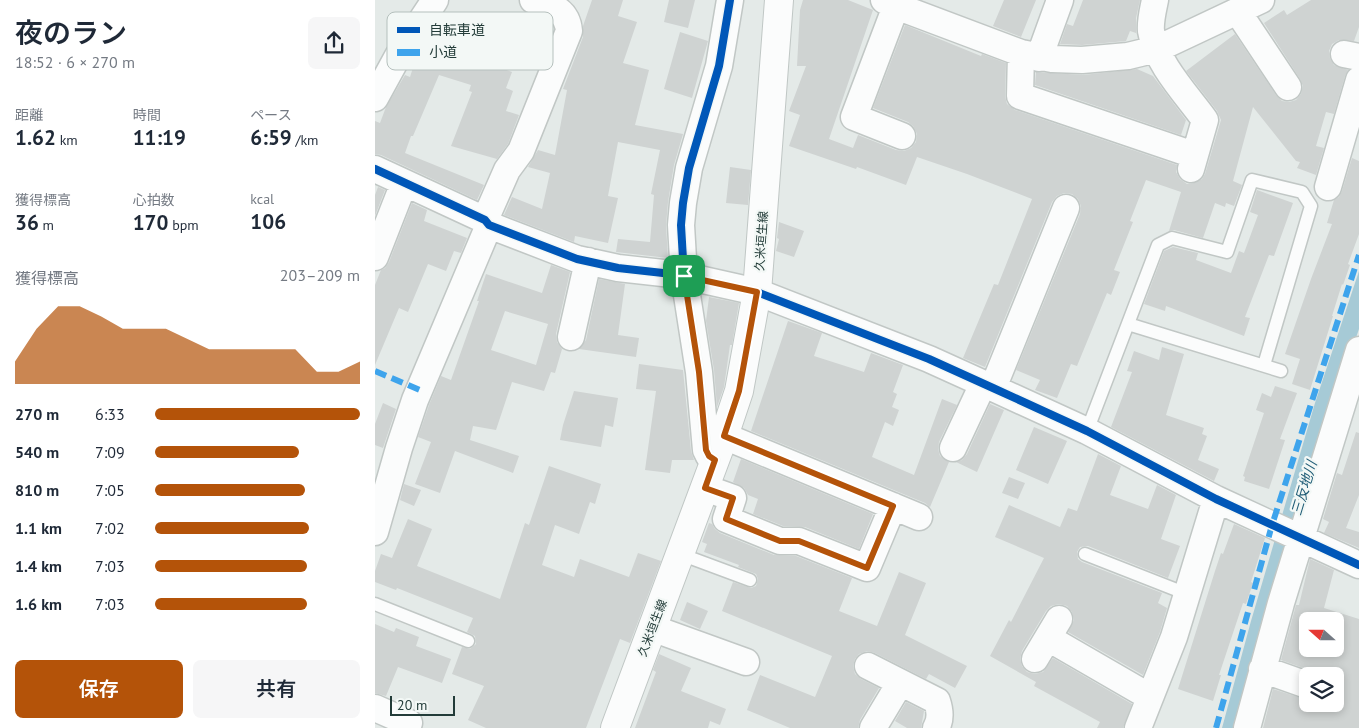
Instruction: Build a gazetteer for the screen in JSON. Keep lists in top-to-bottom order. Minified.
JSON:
{"streets":{"main road":["久米垣生線"]},"water":["三反地川"],"legend":["自転車道","小道"],"scale_bar":"20 m","north":"left","page":{"heading":["夜のラン","18:52 · 6 × 270 m"],"stats":[["距離","1.62 km"],["時間","11:19"],["ペース","6:59 /km"],["獲得標高","36 m"],["心拍数","170 bpm"],["kcal","106"]],"chart":["獲得標高","203–209 m"],"list":[{"name":"270 m","note":"6:33"},{"name":"540 m","note":"7:09"},{"name":"810 m","note":"7:05"},{"name":"1.1 km","note":"7:02"},{"name":"1.4 km","note":"7:03"},{"name":"1.6 km","note":"7:03"}],"buttons":["保存","共有"],"scale":"20 m"}}
